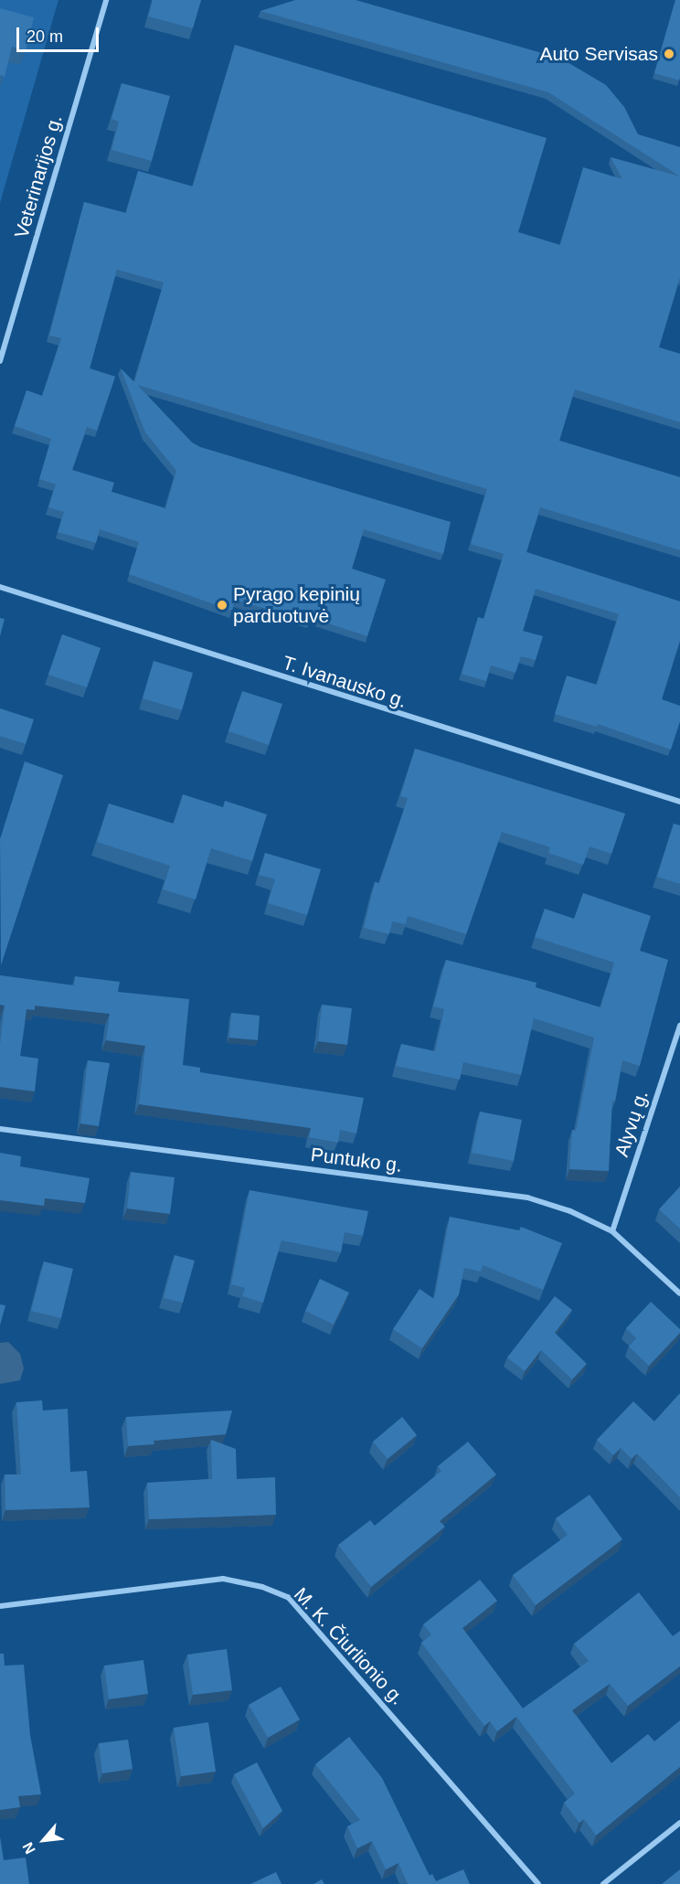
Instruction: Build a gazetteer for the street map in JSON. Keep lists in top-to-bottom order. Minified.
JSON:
{"streets":{"street":["Veterinarijos g.","T. Ivanausko g.","Alyvų g.","Puntuko g.","M. K. Čiurlionio g."]},"crossings":[["Alyvų g.","Puntuko g."]],"places":["Auto Servisas","Pyrago kepinių parduotuvė"],"scale_bar":"20 m","north":"bottom left"}
